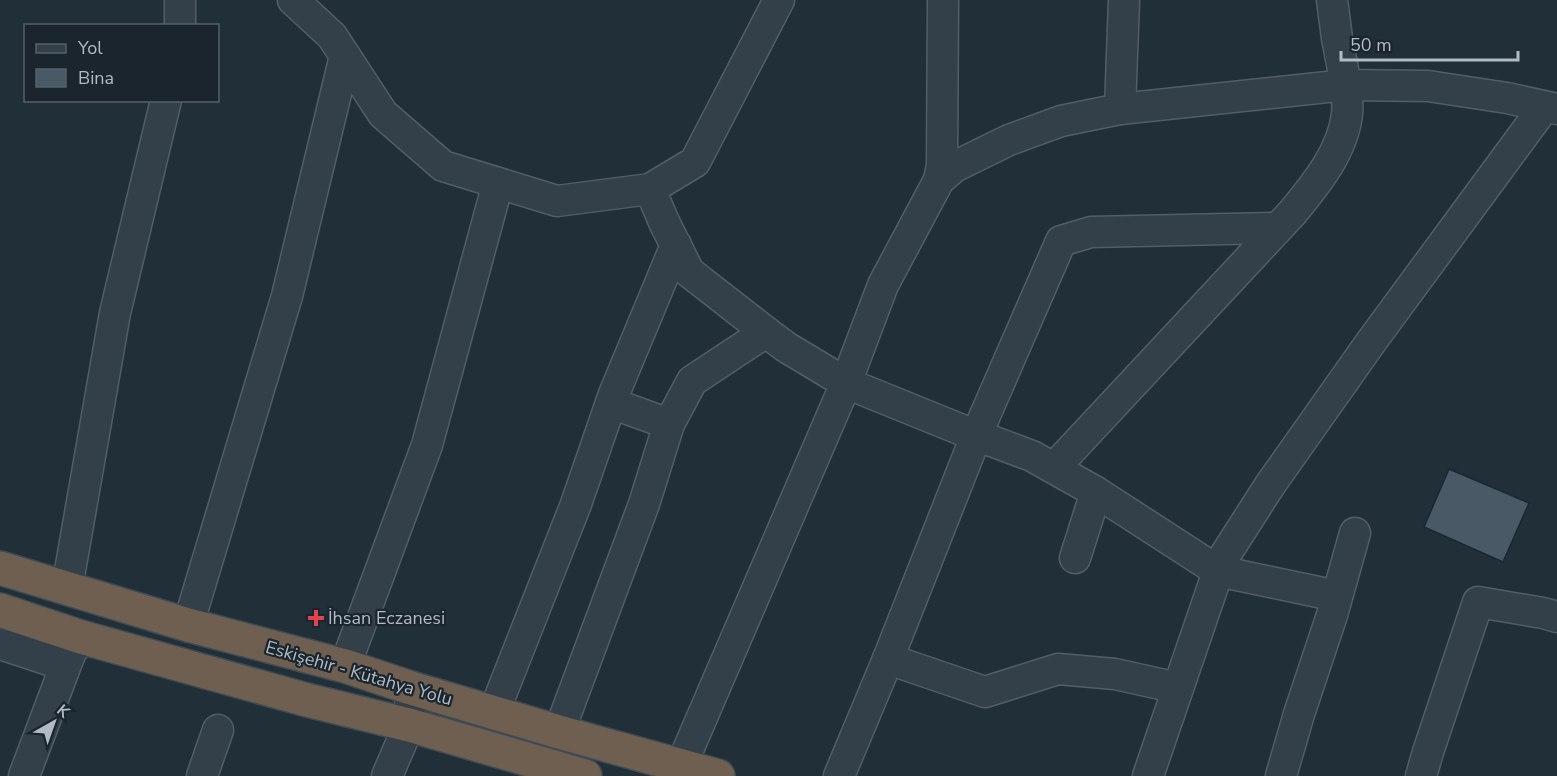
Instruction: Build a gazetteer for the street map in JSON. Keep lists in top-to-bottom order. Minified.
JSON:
{"streets":{"highway":["Eskişehir - Kütahya Yolu"]},"places":{"health":["İhsan Eczanesi"]},"legend":["Yol","Bina"],"scale_bar":"50 m","north":"top right"}
